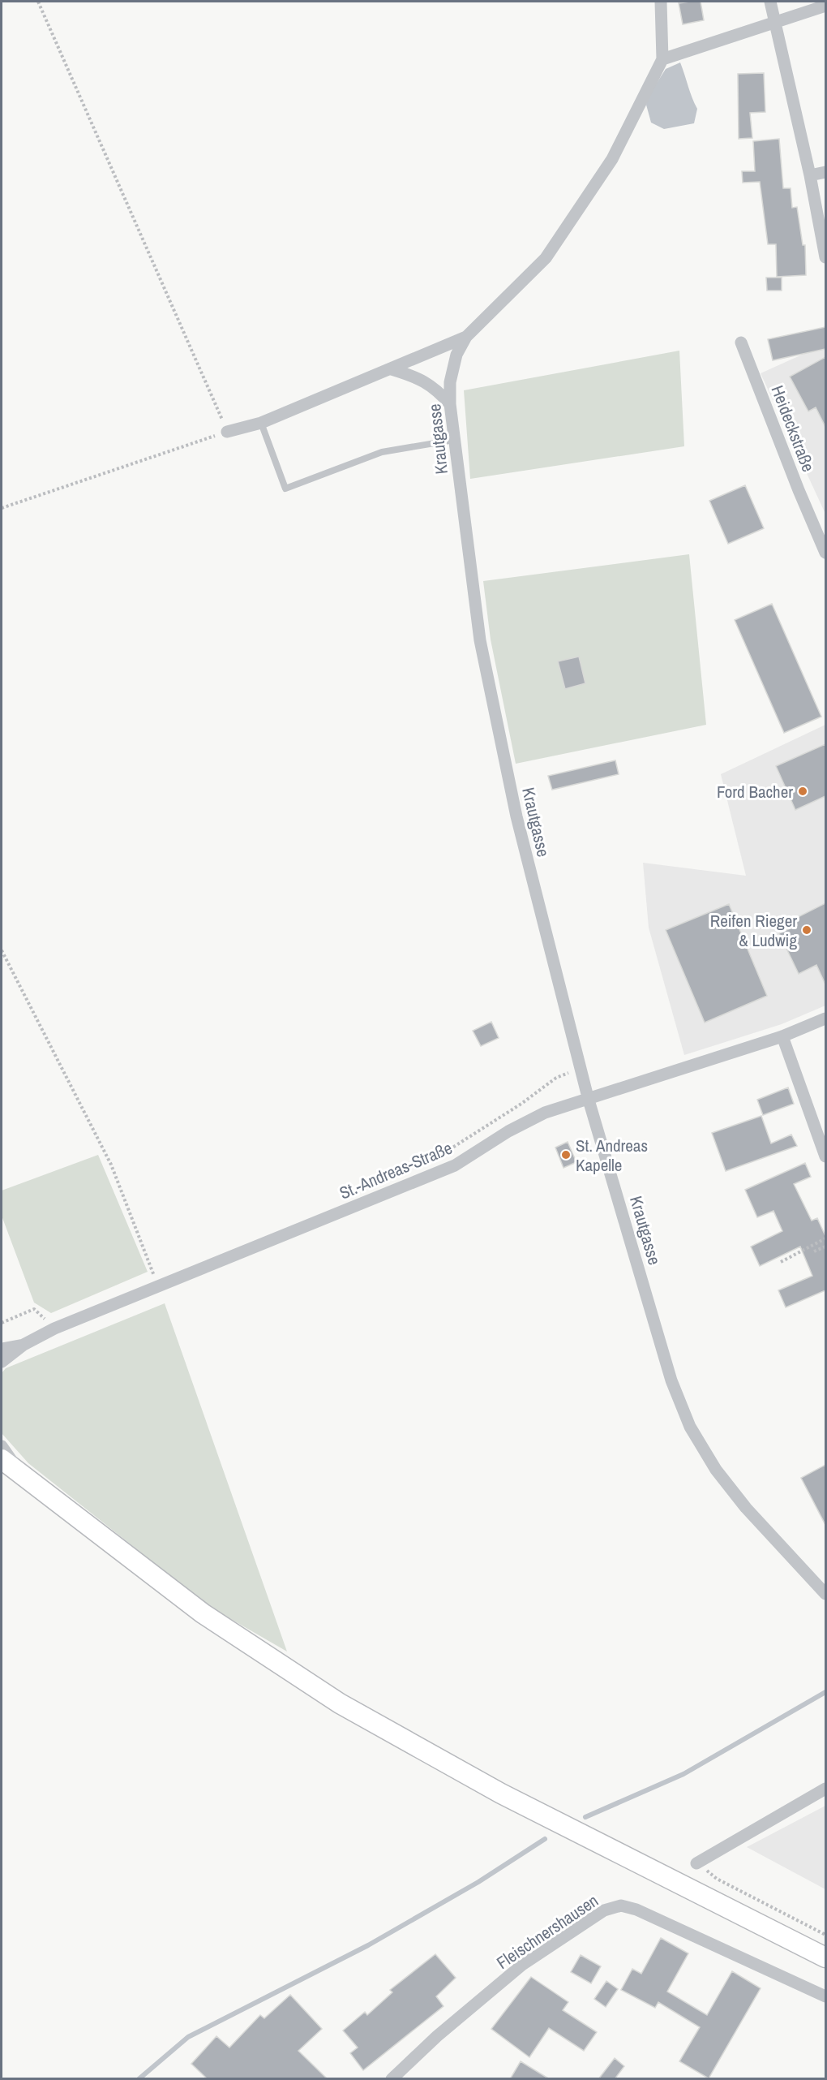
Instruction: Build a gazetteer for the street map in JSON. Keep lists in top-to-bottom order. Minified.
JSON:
{"streets":{"street":["Heideckstraße","Krautgasse","St.-Andreas-Straße","Fleischnershausen"]},"crossings":[["Krautgasse","St.-Andreas-Straße"]],"places":["Ford Bacher","Reifen Rieger & Ludwig","St. Andreas Kapelle"]}
